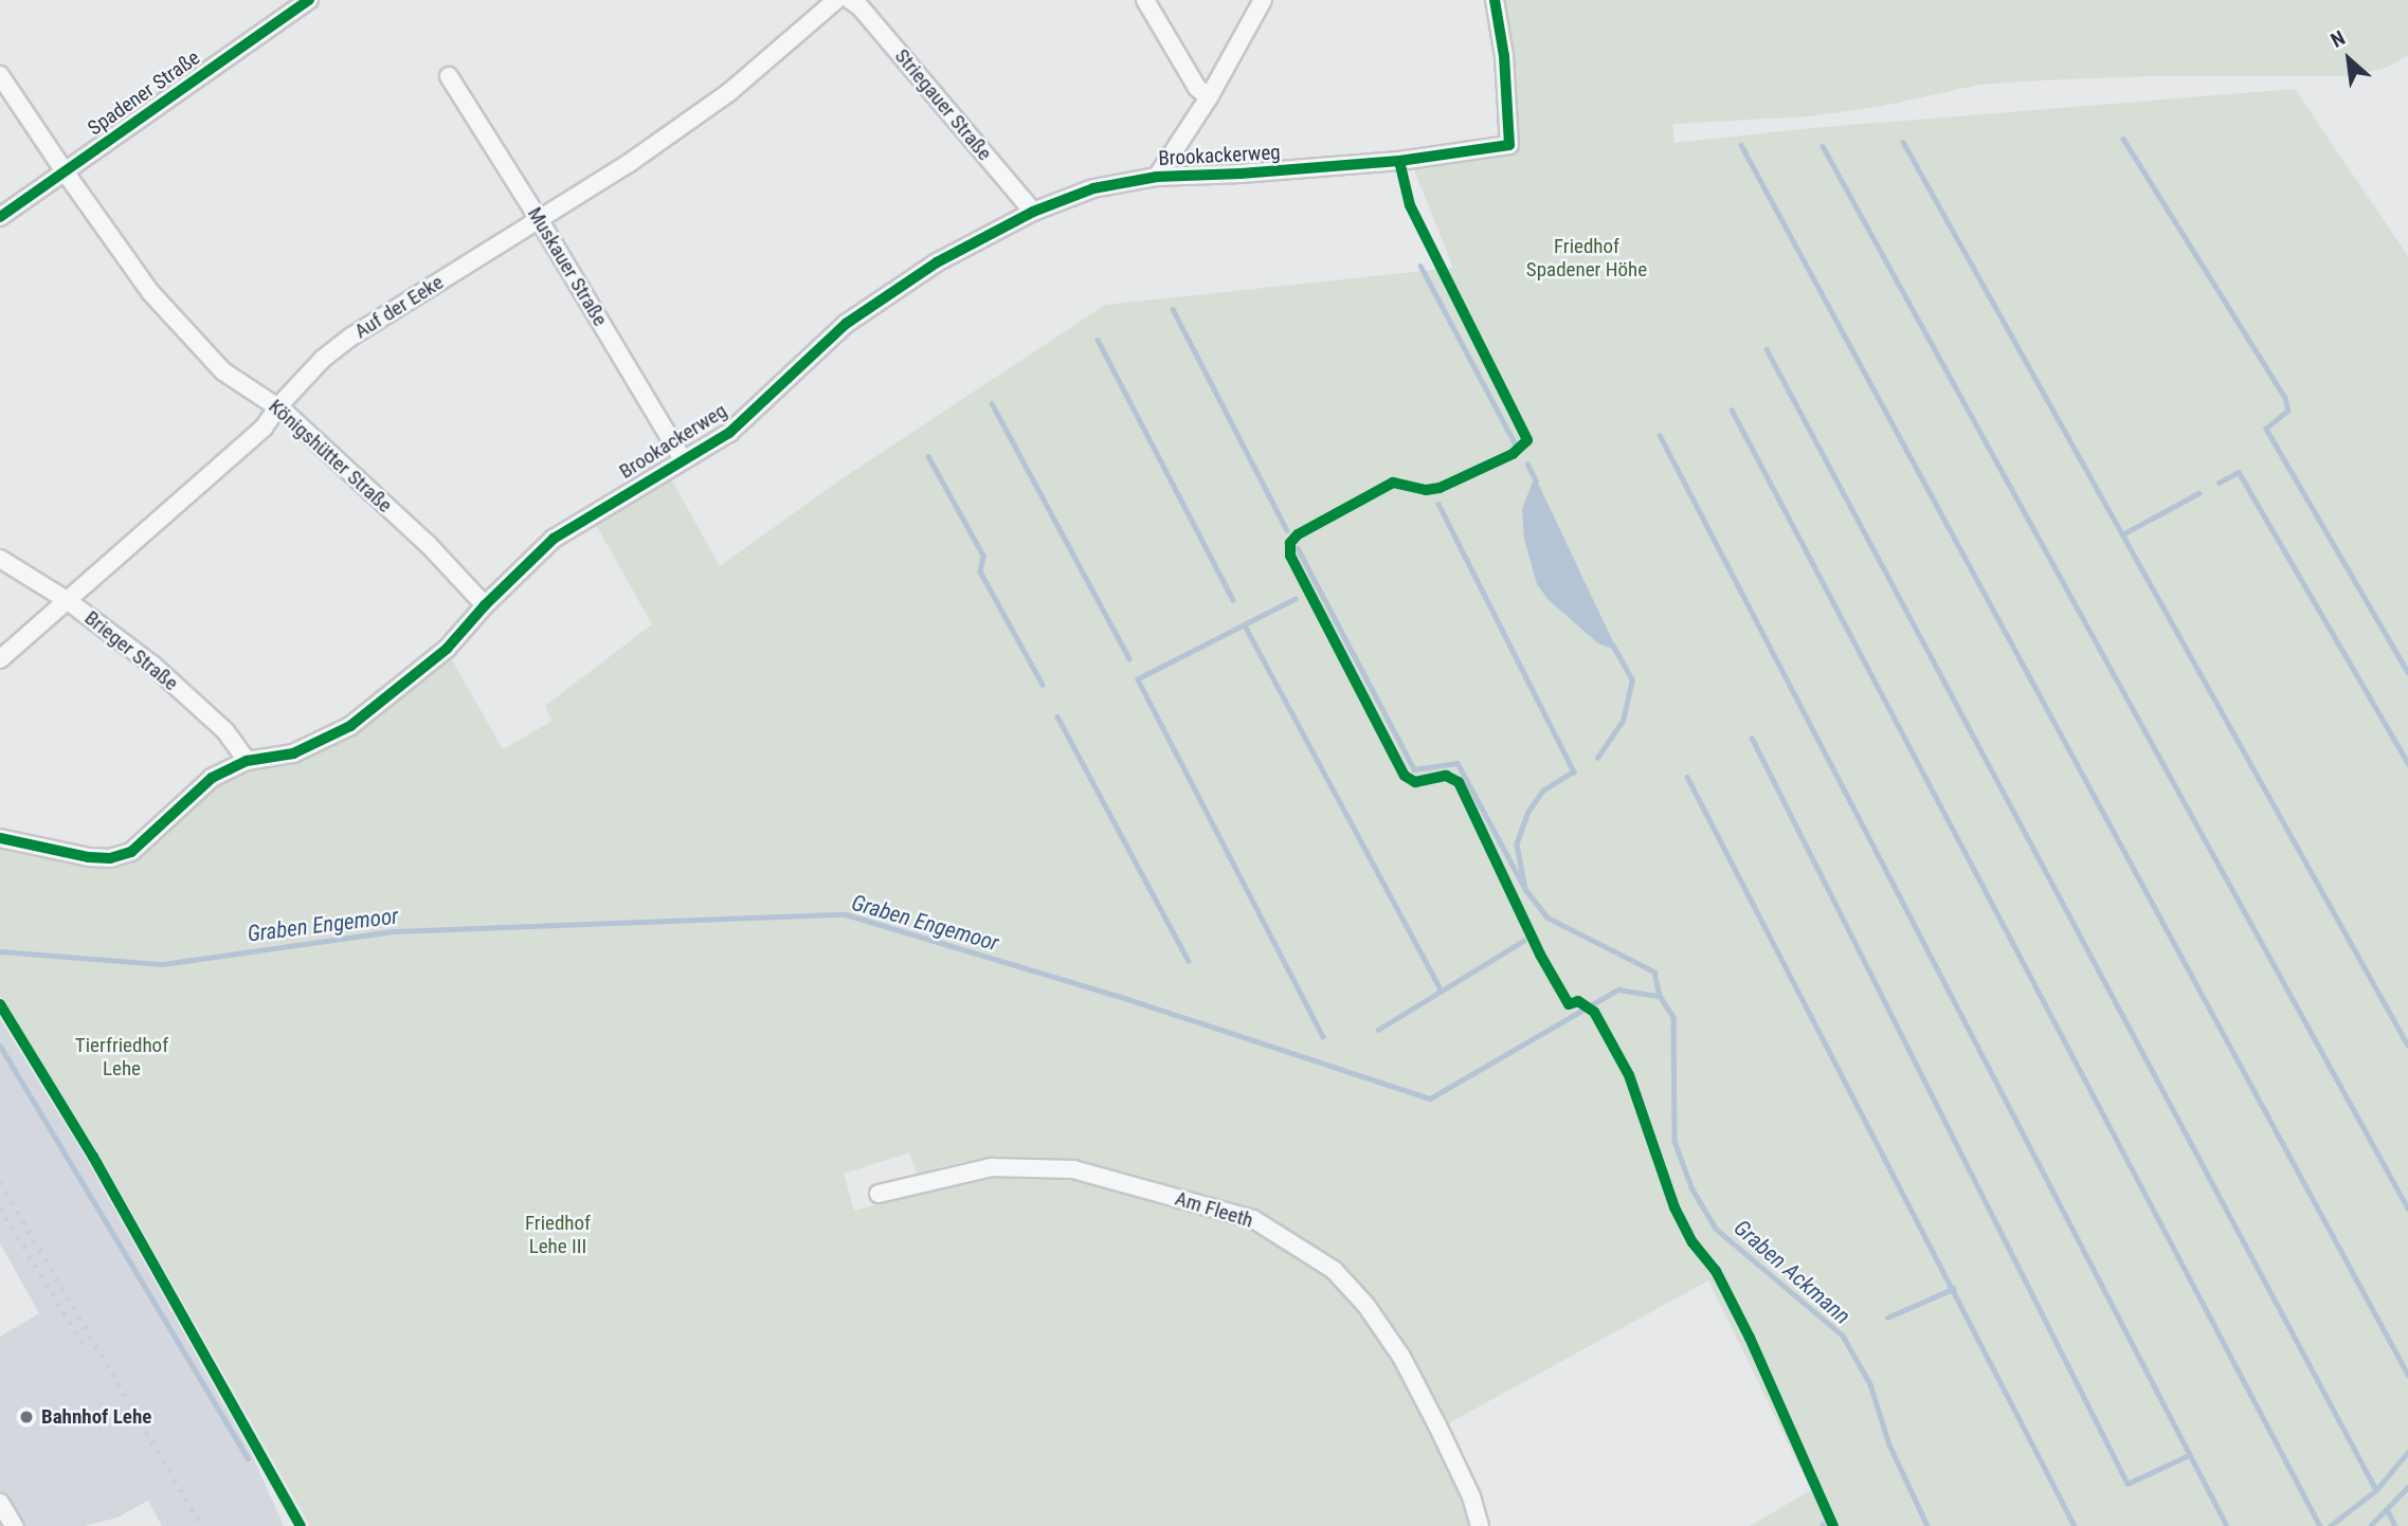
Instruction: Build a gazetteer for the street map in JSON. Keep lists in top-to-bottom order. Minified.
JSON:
{"streets":{"street":["Spadener Straße","Striegauer Straße","Brookackerweg","Muskauer Straße","Auf der Eeke","Königshütter Straße","Brieger Straße","Am Fleeth"]},"crossings":[["Spadener Straße","Königshütter Straße"],["Striegauer Straße","Brookackerweg"],["Brookackerweg","Muskauer Straße"],["Brookackerweg","Königshütter Straße"],["Brookackerweg","Brieger Straße"],["Muskauer Straße","Auf der Eeke"],["Auf der Eeke","Königshütter Straße"],["Auf der Eeke","Brieger Straße"]],"water":["Graben Engemoor","Graben Ackmann"],"parks":["Friedhof Spadener Höhe","Tierfriedhof Lehe","Friedhof Lehe III"],"places":["Bahnhof Lehe"],"north":"top left"}
